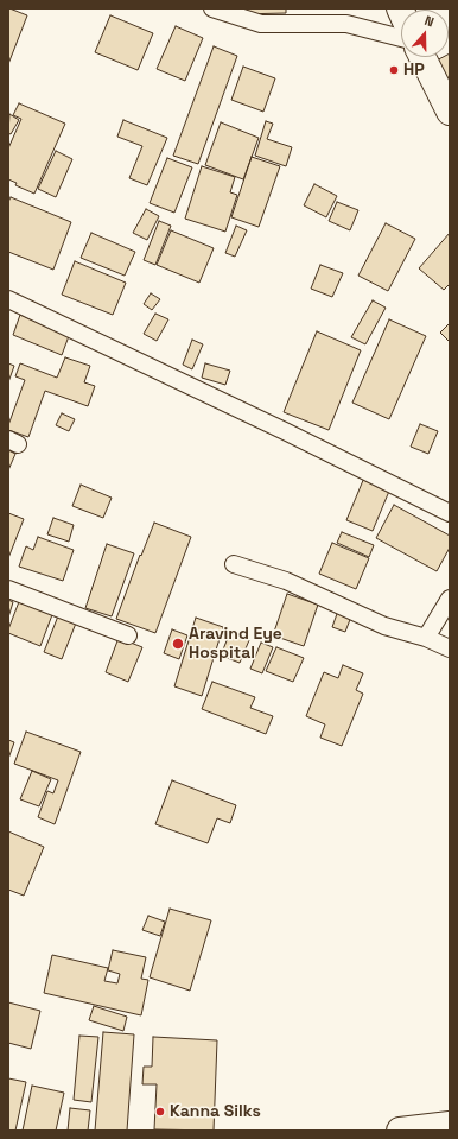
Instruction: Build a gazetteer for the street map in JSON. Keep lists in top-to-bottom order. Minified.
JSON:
{"places":["HP","Aravind Eye Hospital","Kanna Silks"],"north":"top"}
